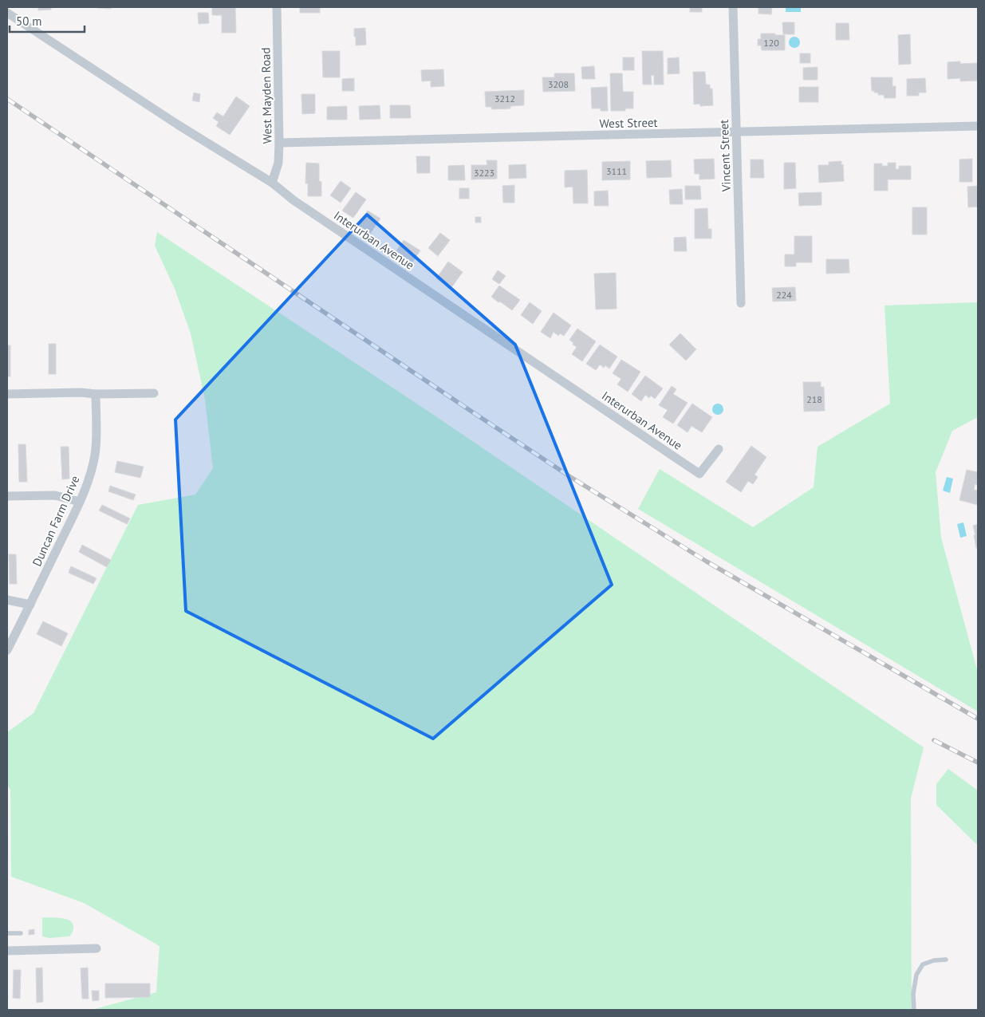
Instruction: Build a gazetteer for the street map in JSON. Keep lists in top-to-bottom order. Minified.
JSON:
{"streets":{"street":["West Mayden Road","West Street","Vincent Street","Interurban Avenue","Duncan Farm Drive"]},"crossings":[["West Mayden Road","West Street"],["West Mayden Road","Interurban Avenue"],["West Street","Vincent Street"]],"house_numbers":["120","3208","3212","3111","3223","224","218"],"scale_bar":"50 m"}
